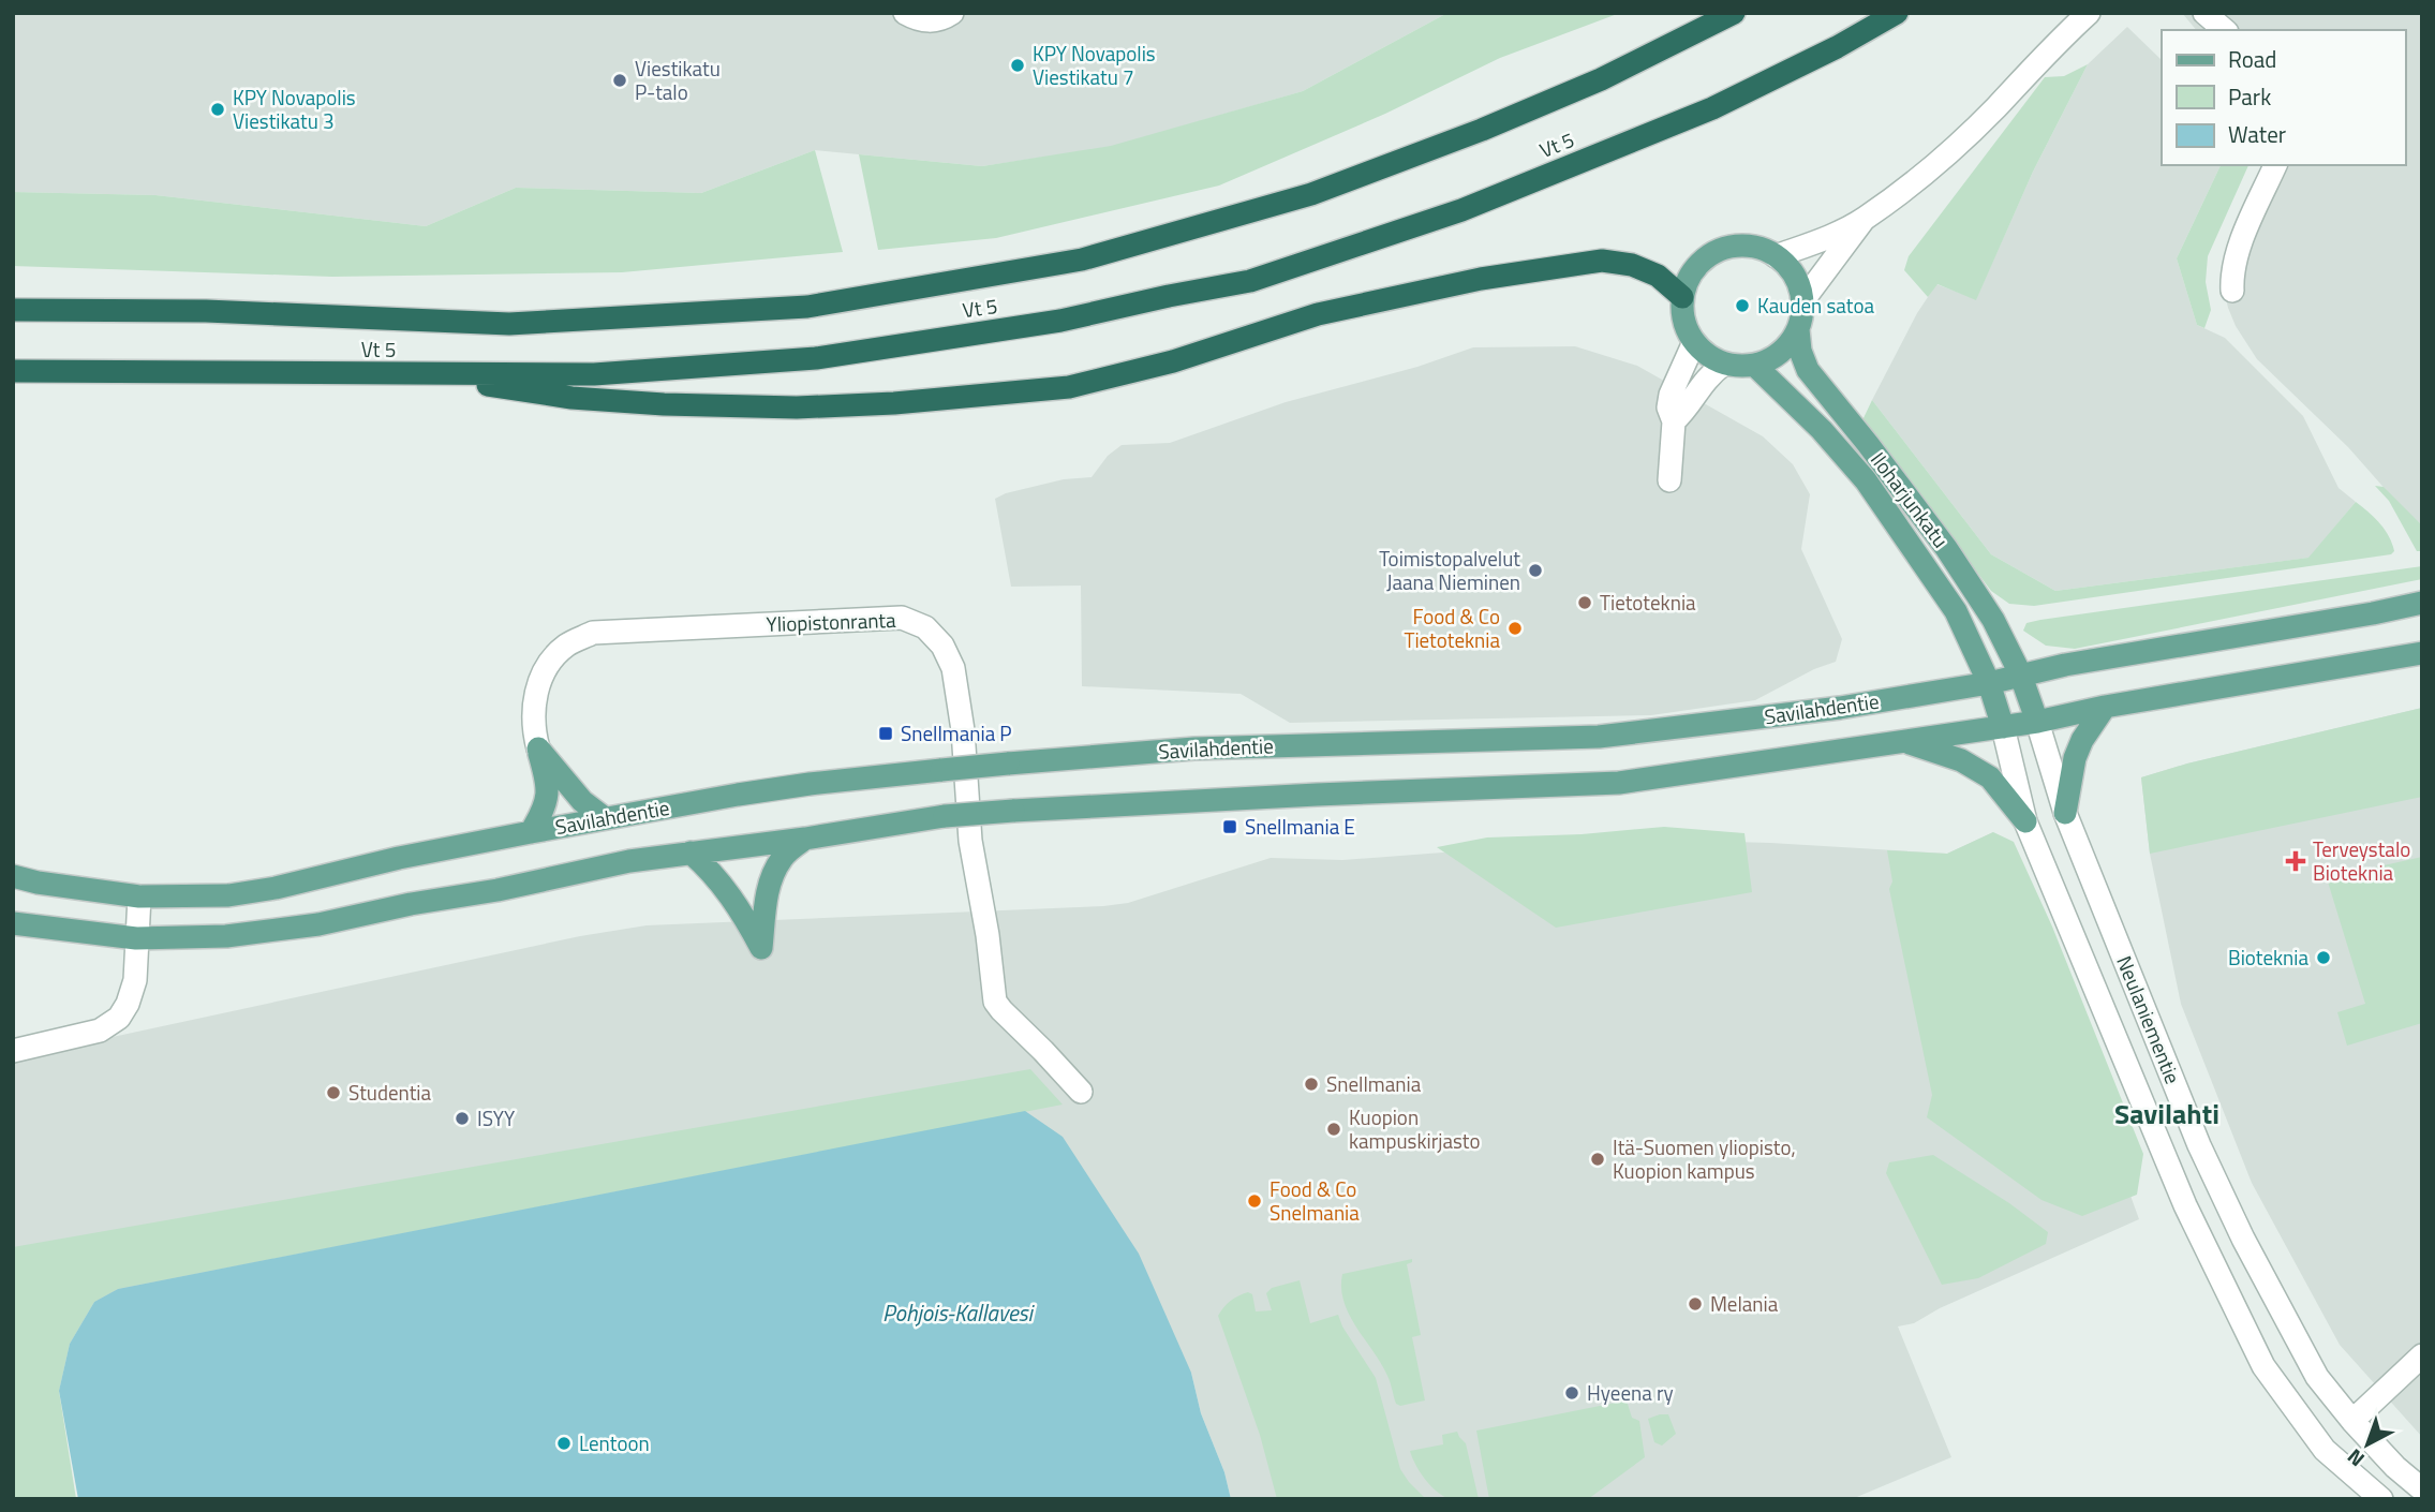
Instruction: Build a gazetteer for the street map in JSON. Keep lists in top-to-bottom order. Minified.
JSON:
{"streets":{"highway":["Vt 5"],"main road":["Iloharjunkatu","Savilahdentie","Neulaniementie"],"street":["Yliopistonranta"]},"crossings":[["Iloharjunkatu","Savilahdentie"],["Iloharjunkatu","Neulaniementie"],["Savilahdentie","Neulaniementie"]],"districts":["Savilahti"],"water":["Pohjois-Kallavesi"],"places":{"other":["KPY Novapolis Viestikatu 7","Viestikatu P-talo","KPY Novapolis Viestikatu 3","Kauden satoa","Toimistopalvelut Jaana Nieminen","Tietoteknia","Food & Co Tietoteknia","Bioteknia","Snellmania","Studentia","ISYY","Kuopion kampuskirjasto","Itä-Suomen yliopisto, Kuopion kampus","Food & Co Snelmania","Melania","Hyeena ry","Lentoon"],"transit":["Snellmania P","Snellmania E"],"health":["Terveystalo Bioteknia"]},"legend":["Road","Park","Water"],"north":"bottom left"}
